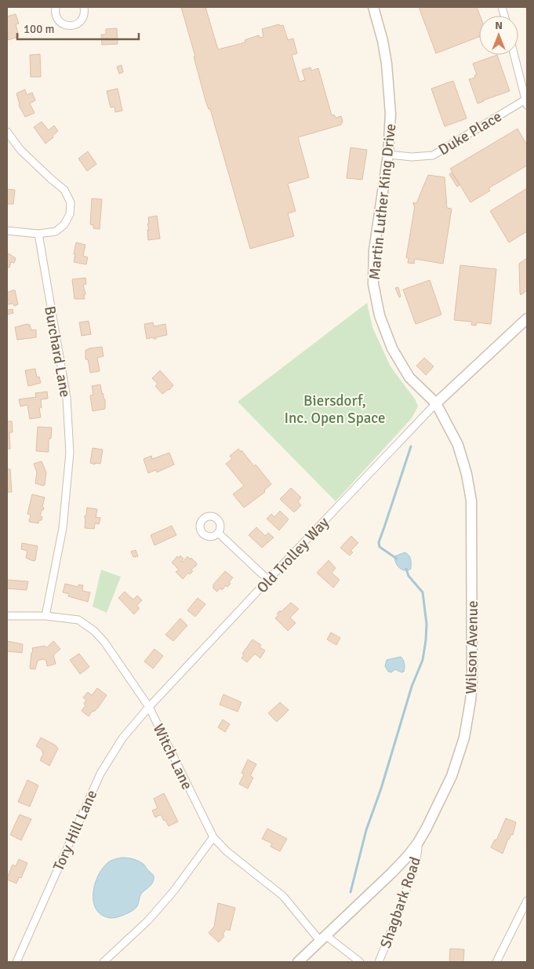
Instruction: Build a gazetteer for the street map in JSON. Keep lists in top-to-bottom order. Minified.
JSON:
{"streets":{"main road":["Martin Luther King Drive","Wilson Avenue"],"street":["Duke Place","Burchard Lane","Old Trolley Way","Witch Lane","Tory Hill Lane","Shagbark Road"]},"crossings":[["Duke Place","Martin Luther King Drive"],["Martin Luther King Drive","Old Trolley Way"],["Martin Luther King Drive","Wilson Avenue"],["Burchard Lane","Witch Lane"],["Old Trolley Way","Wilson Avenue"],["Old Trolley Way","Witch Lane"],["Old Trolley Way","Tory Hill Lane"],["Wilson Avenue","Witch Lane"],["Wilson Avenue","Shagbark Road"],["Witch Lane","Tory Hill Lane"]],"parks":["Biersdorf, Inc. Open Space"],"scale_bar":"100 m","north":"top"}
